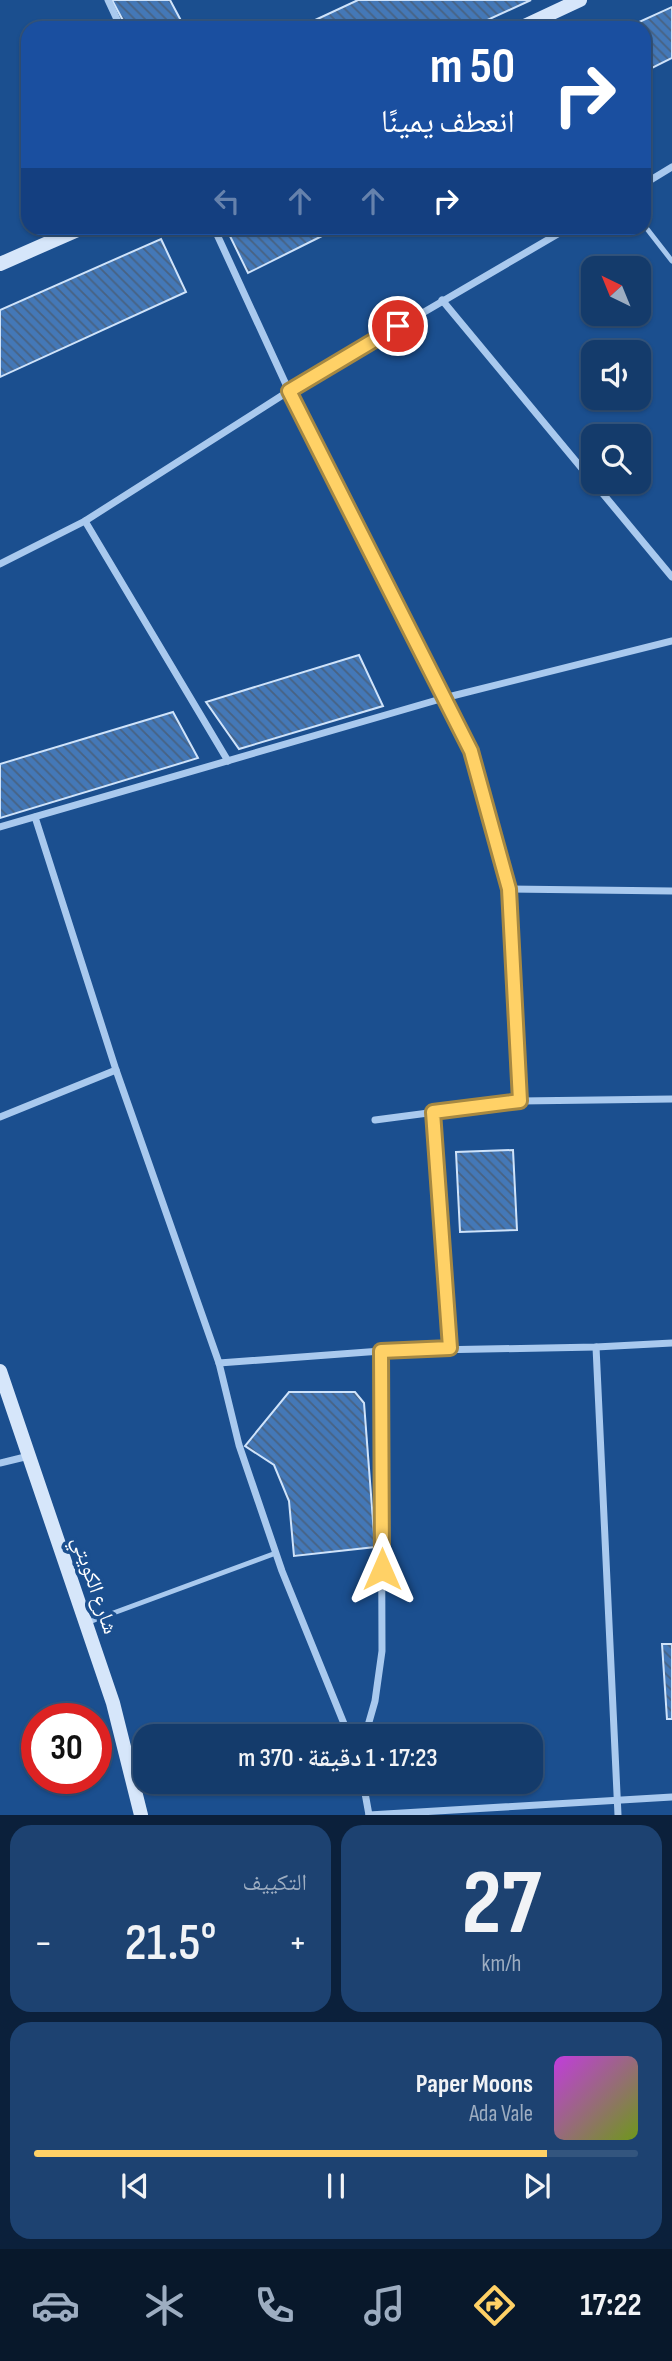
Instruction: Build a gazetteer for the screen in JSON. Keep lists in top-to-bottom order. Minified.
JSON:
{"streets":{"street":["شارع الكويتي"]},"north":"top left","page":{"turn":["50 m","انعطف يمينًا"],"limit":"30","trip":"17:23 · 1 دقيقة · 370 m","tile":[["27","km/h"],"التكييف"],"heat":["−","21.5°","+"],"song":["Paper Moons","Ada Vale"],"tabs":"17:22"}}
